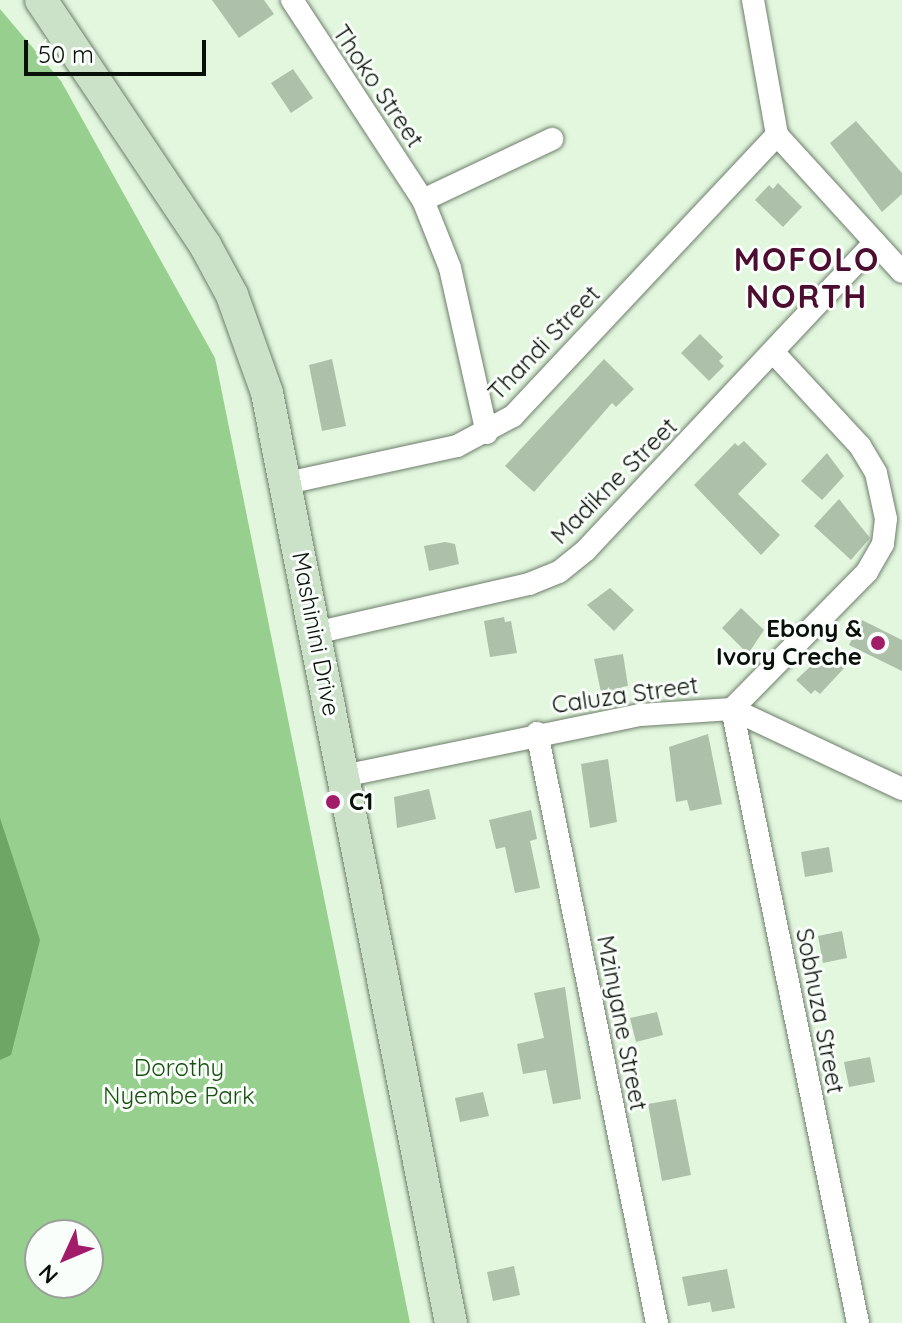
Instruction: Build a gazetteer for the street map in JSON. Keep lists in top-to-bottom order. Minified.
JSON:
{"streets":{"street":["Thoko Street","Thandi Street","Madikne Street","Mashinini Drive","Caluza Street","Sobhuza Street","Mzinyane Street"]},"crossings":[["Thoko Street","Thandi Street"],["Thandi Street","Mashinini Drive"],["Madikne Street","Mashinini Drive"],["Mashinini Drive","Caluza Street"],["Caluza Street","Sobhuza Street"],["Caluza Street","Mzinyane Street"]],"districts":["MOFOLO NORTH"],"parks":["Dorothy Nyembe Park"],"places":["Ebony & Ivory Creche","C1"],"scale_bar":"50 m","north":"bottom left"}
